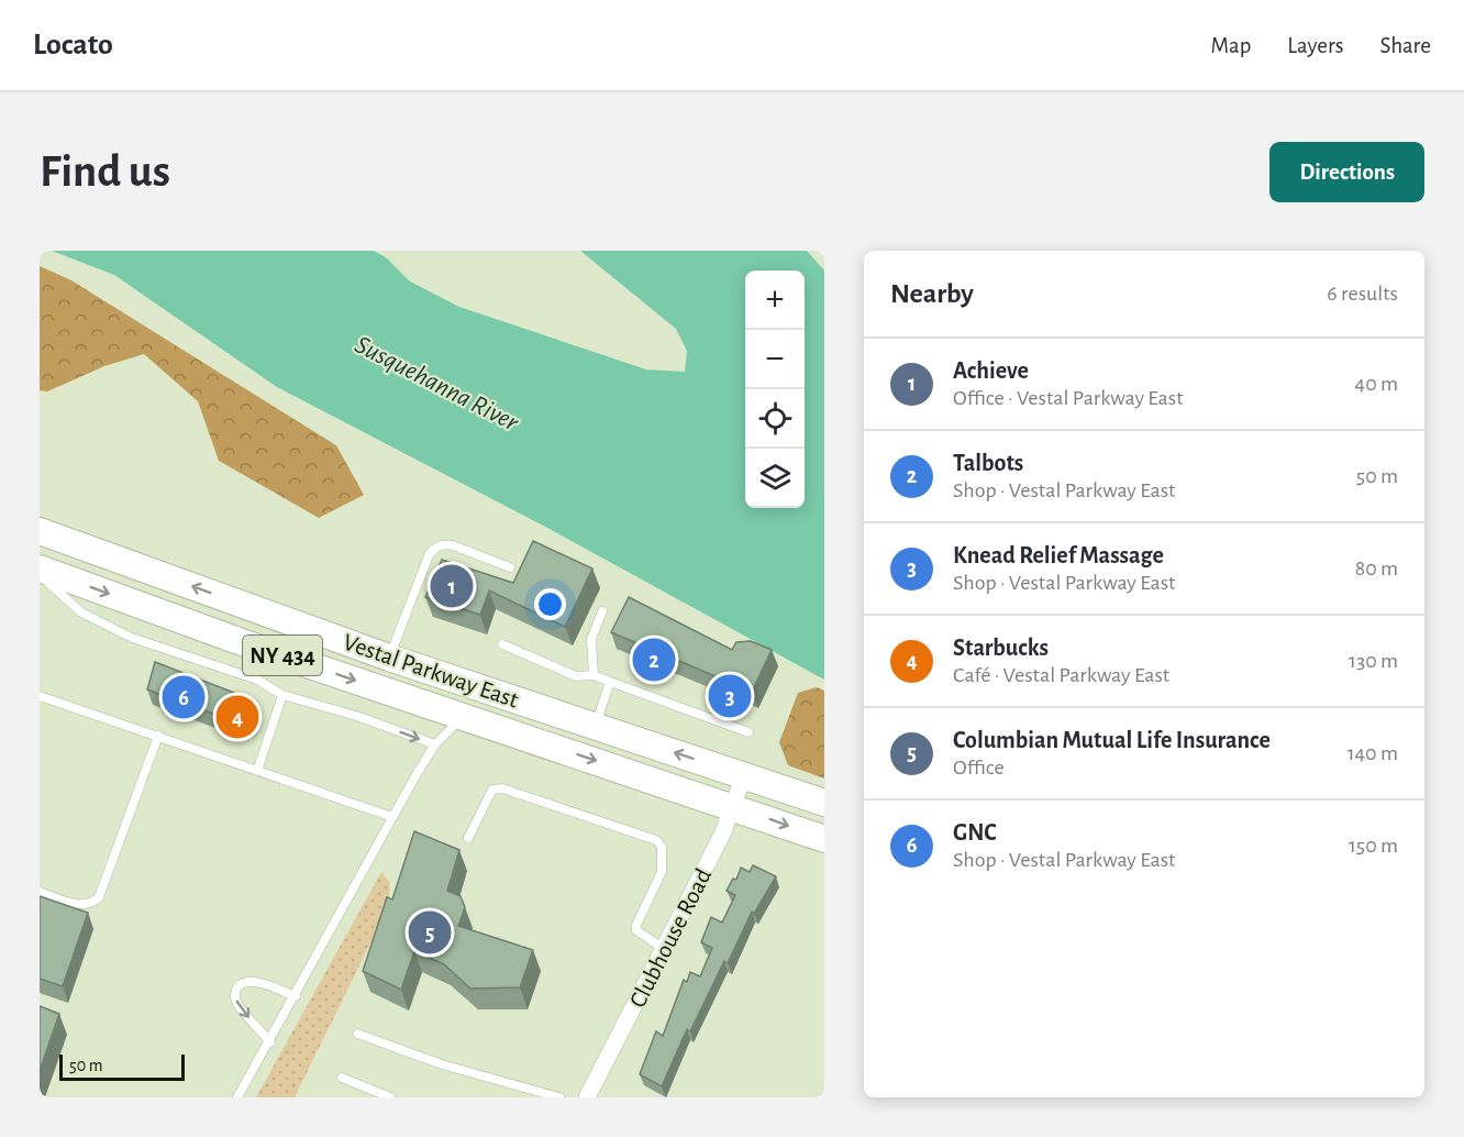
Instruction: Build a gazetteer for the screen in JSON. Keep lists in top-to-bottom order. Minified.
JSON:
{"streets":{"main road":["NY 434","Vestal Parkway East"],"street":["Clubhouse Road"]},"crossings":[["Vestal Parkway East","Clubhouse Road"]],"water":["Susquehanna River"],"scale_bar":"50 m","page":{"header":"Locato","nav":["Map","Layers","Share"],"buttons":"Directions","title":"Find us","heading":["Nearby","6 results"],"map_buttons":["+","−"],"list":[{"mark":"1","name":"Achieve","note":"Office · Vestal Parkway East","value":"40 m"},{"mark":"2","name":"Talbots","note":"Shop · Vestal Parkway East","value":"50 m"},{"mark":"3","name":"Knead Relief Massage","note":"Shop · Vestal Parkway East","value":"80 m"},{"mark":"4","name":"Starbucks","note":"Café · Vestal Parkway East","value":"130 m"},{"mark":"5","name":"Columbian Mutual Life Insurance","note":"Office","value":"140 m"},{"mark":"6","name":"GNC","note":"Shop · Vestal Parkway East","value":"150 m"}],"pins":["1","2","3","6","4","5"],"scale":"50 m"}}
